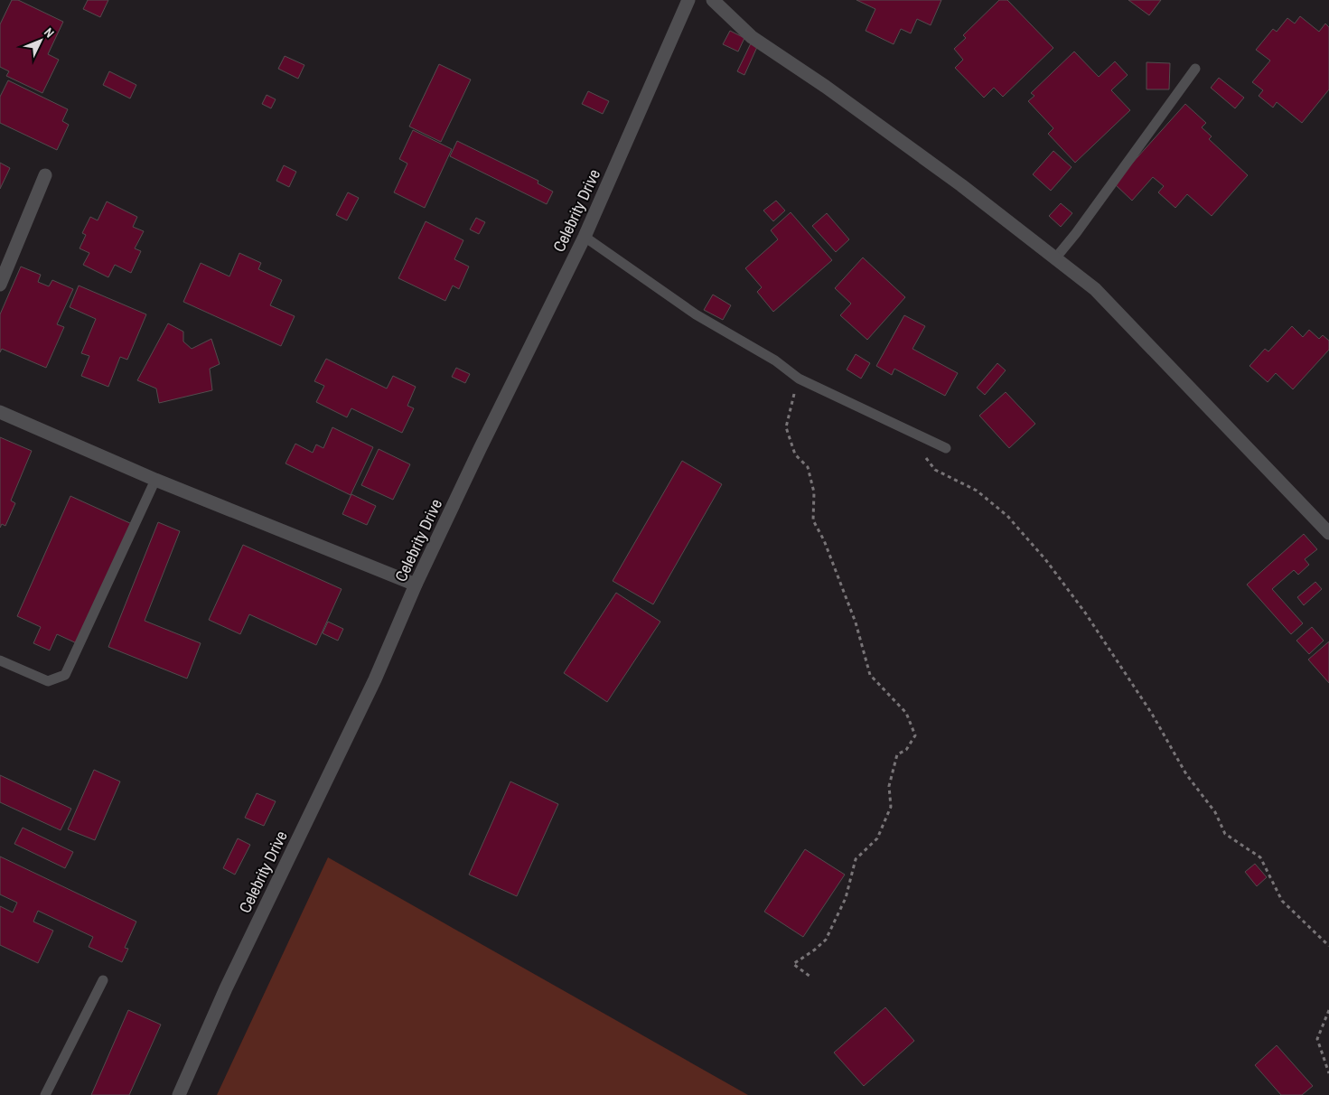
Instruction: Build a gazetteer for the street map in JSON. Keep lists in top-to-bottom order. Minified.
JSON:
{"streets":{"street":["Celebrity Drive"]},"north":"top right"}
